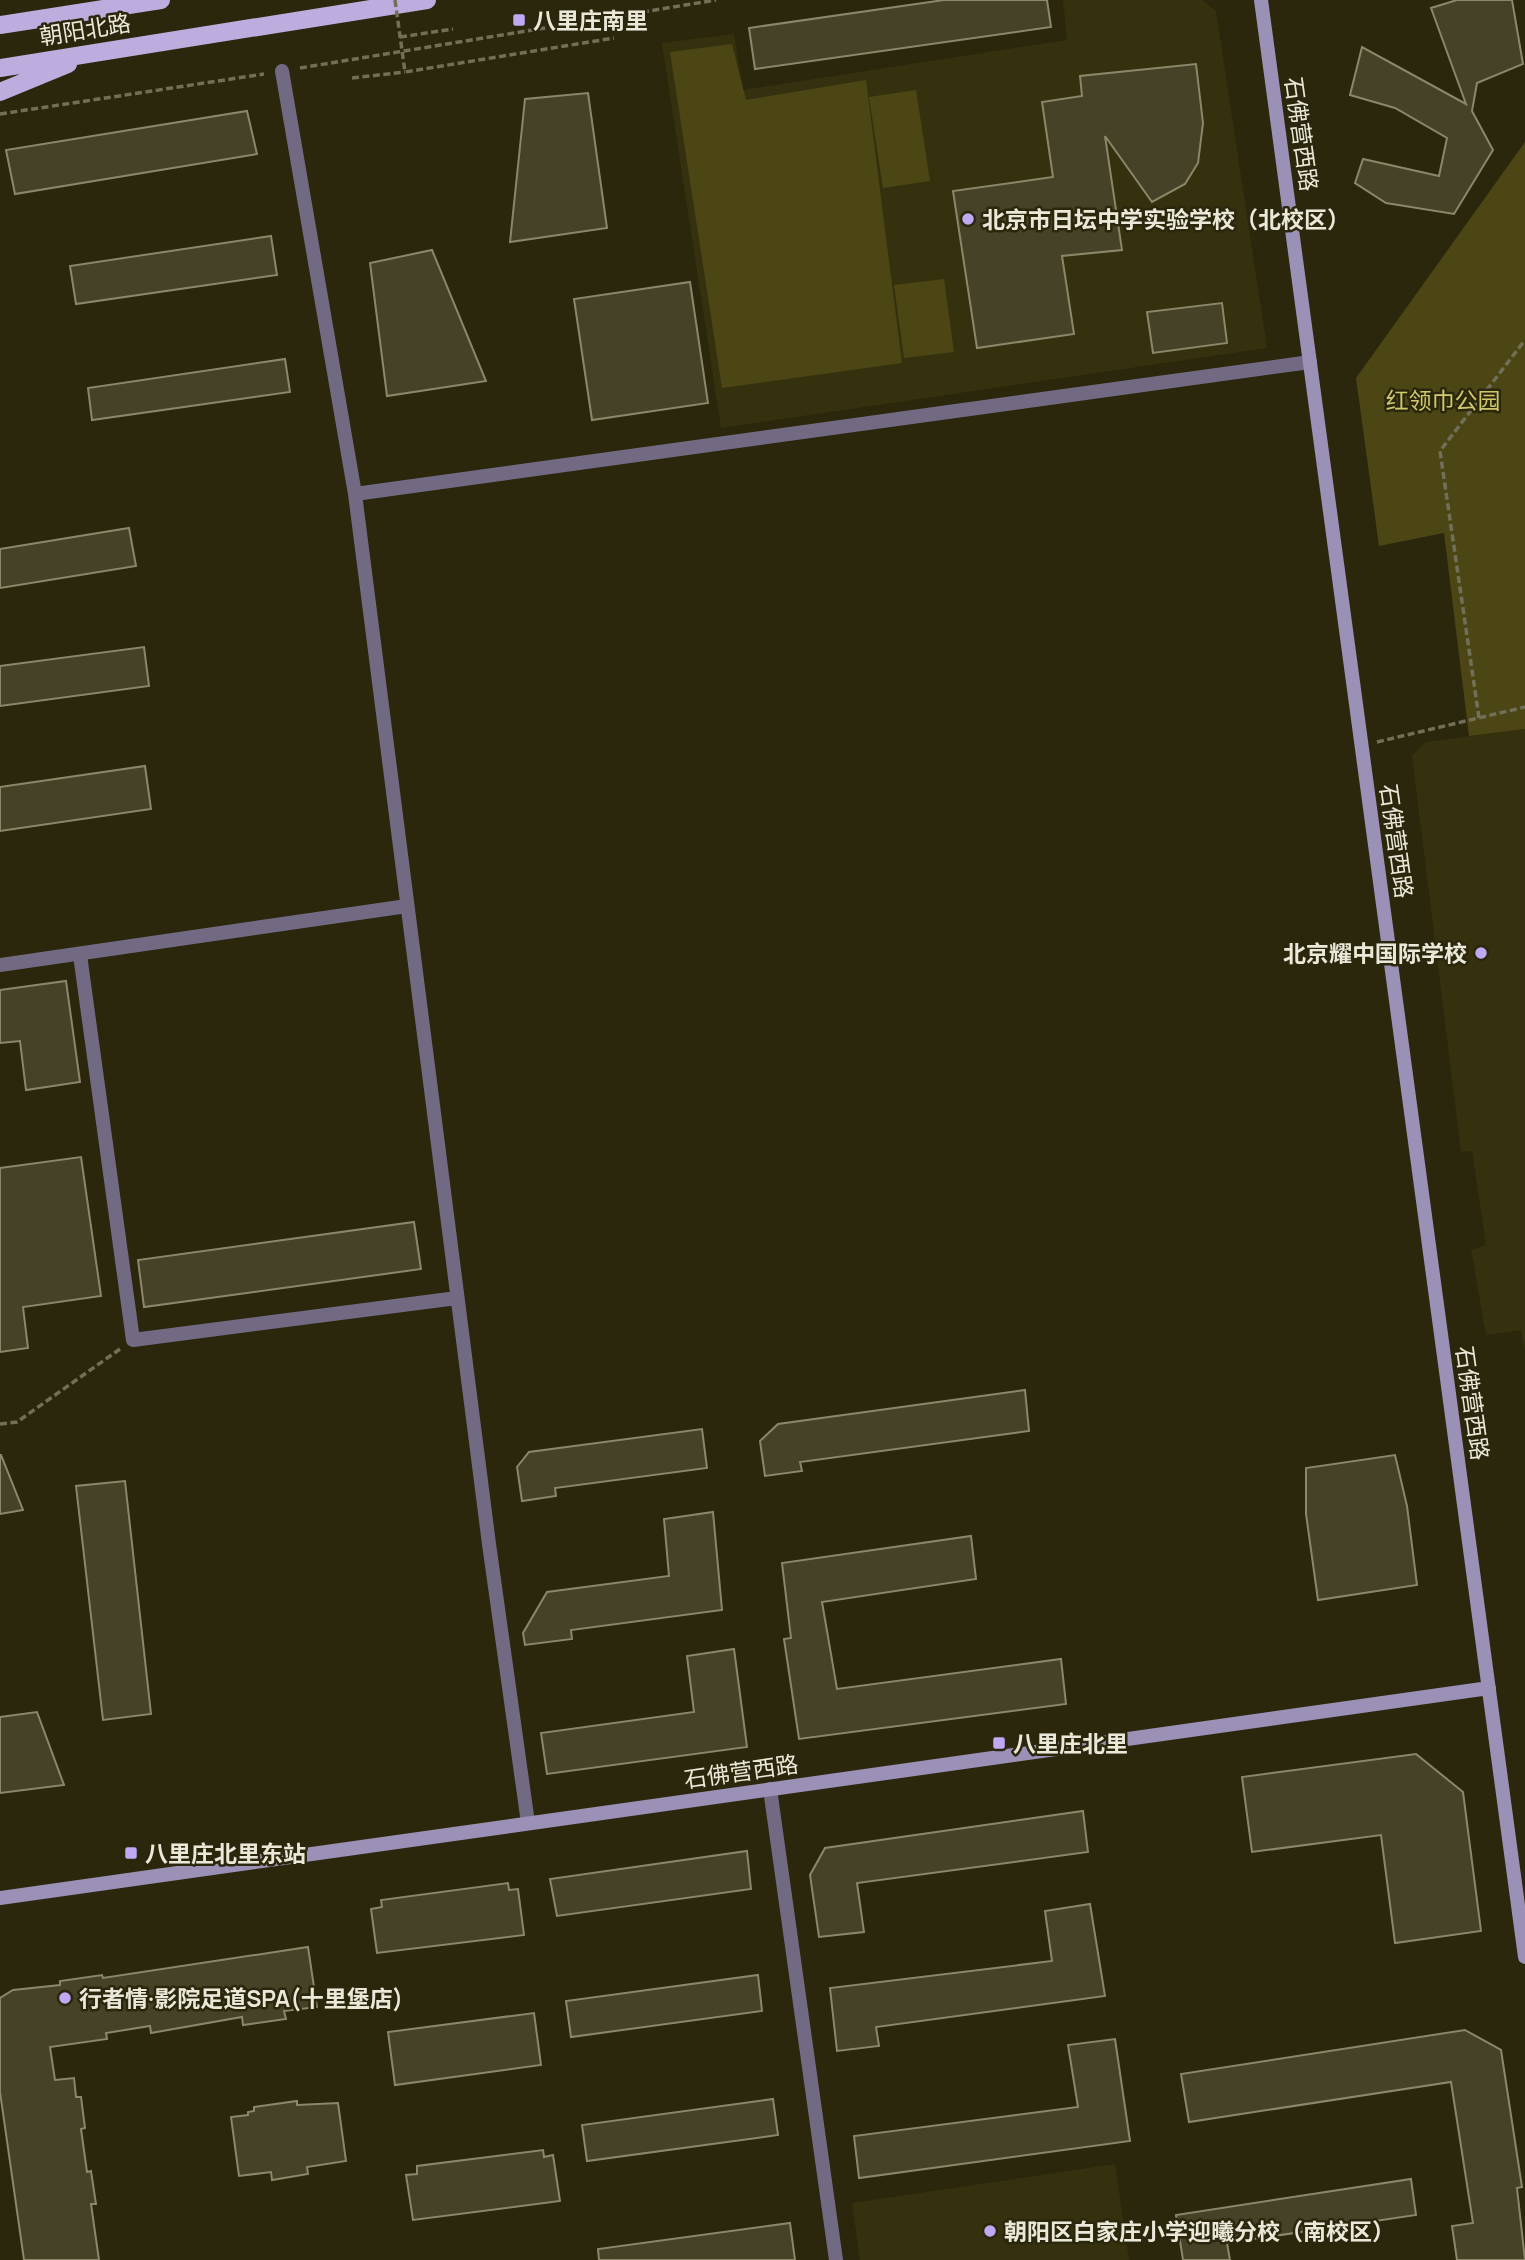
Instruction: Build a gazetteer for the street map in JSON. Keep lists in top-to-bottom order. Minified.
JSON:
{"streets":{"main road":["朝阳北路"],"street":["石佛营西路"]},"parks":["红领巾公园"],"places":{"transit":["八里庄南里","八里庄北里","八里庄北里东站"],"other":["北京市日坛中学实验学校（北校区）","北京耀中国际学校","行者情·影院足道SPA(十里堡店)","朝阳区白家庄小学迎曦分校（南校区）"]}}
